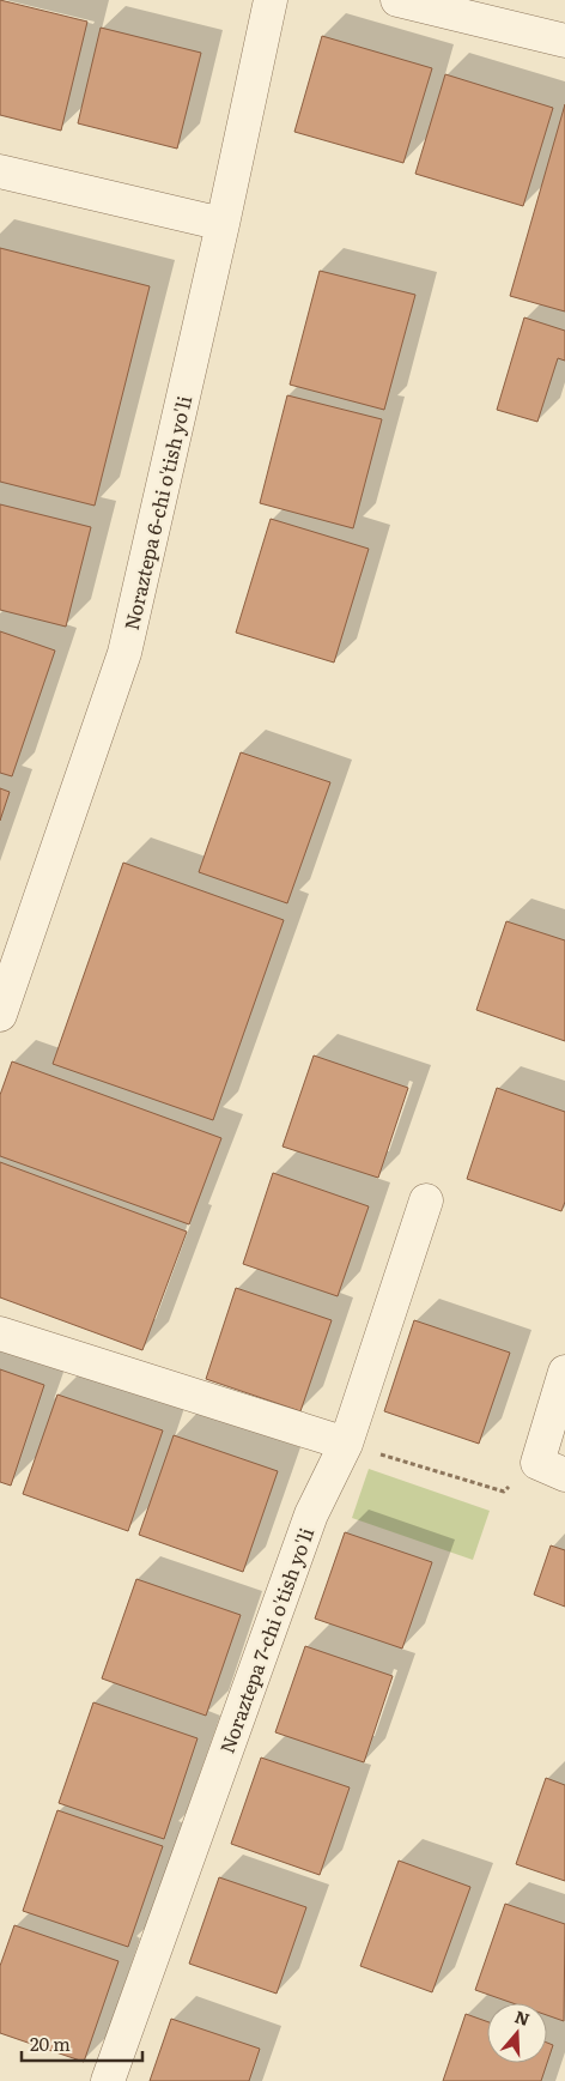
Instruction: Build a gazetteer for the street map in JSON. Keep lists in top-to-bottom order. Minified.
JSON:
{"streets":{"street":["Noraztepa 6-chi o'tish yo'li","Noraztepa 7-chi o'tish yo'li"]},"scale_bar":"20 m","north":"top"}
